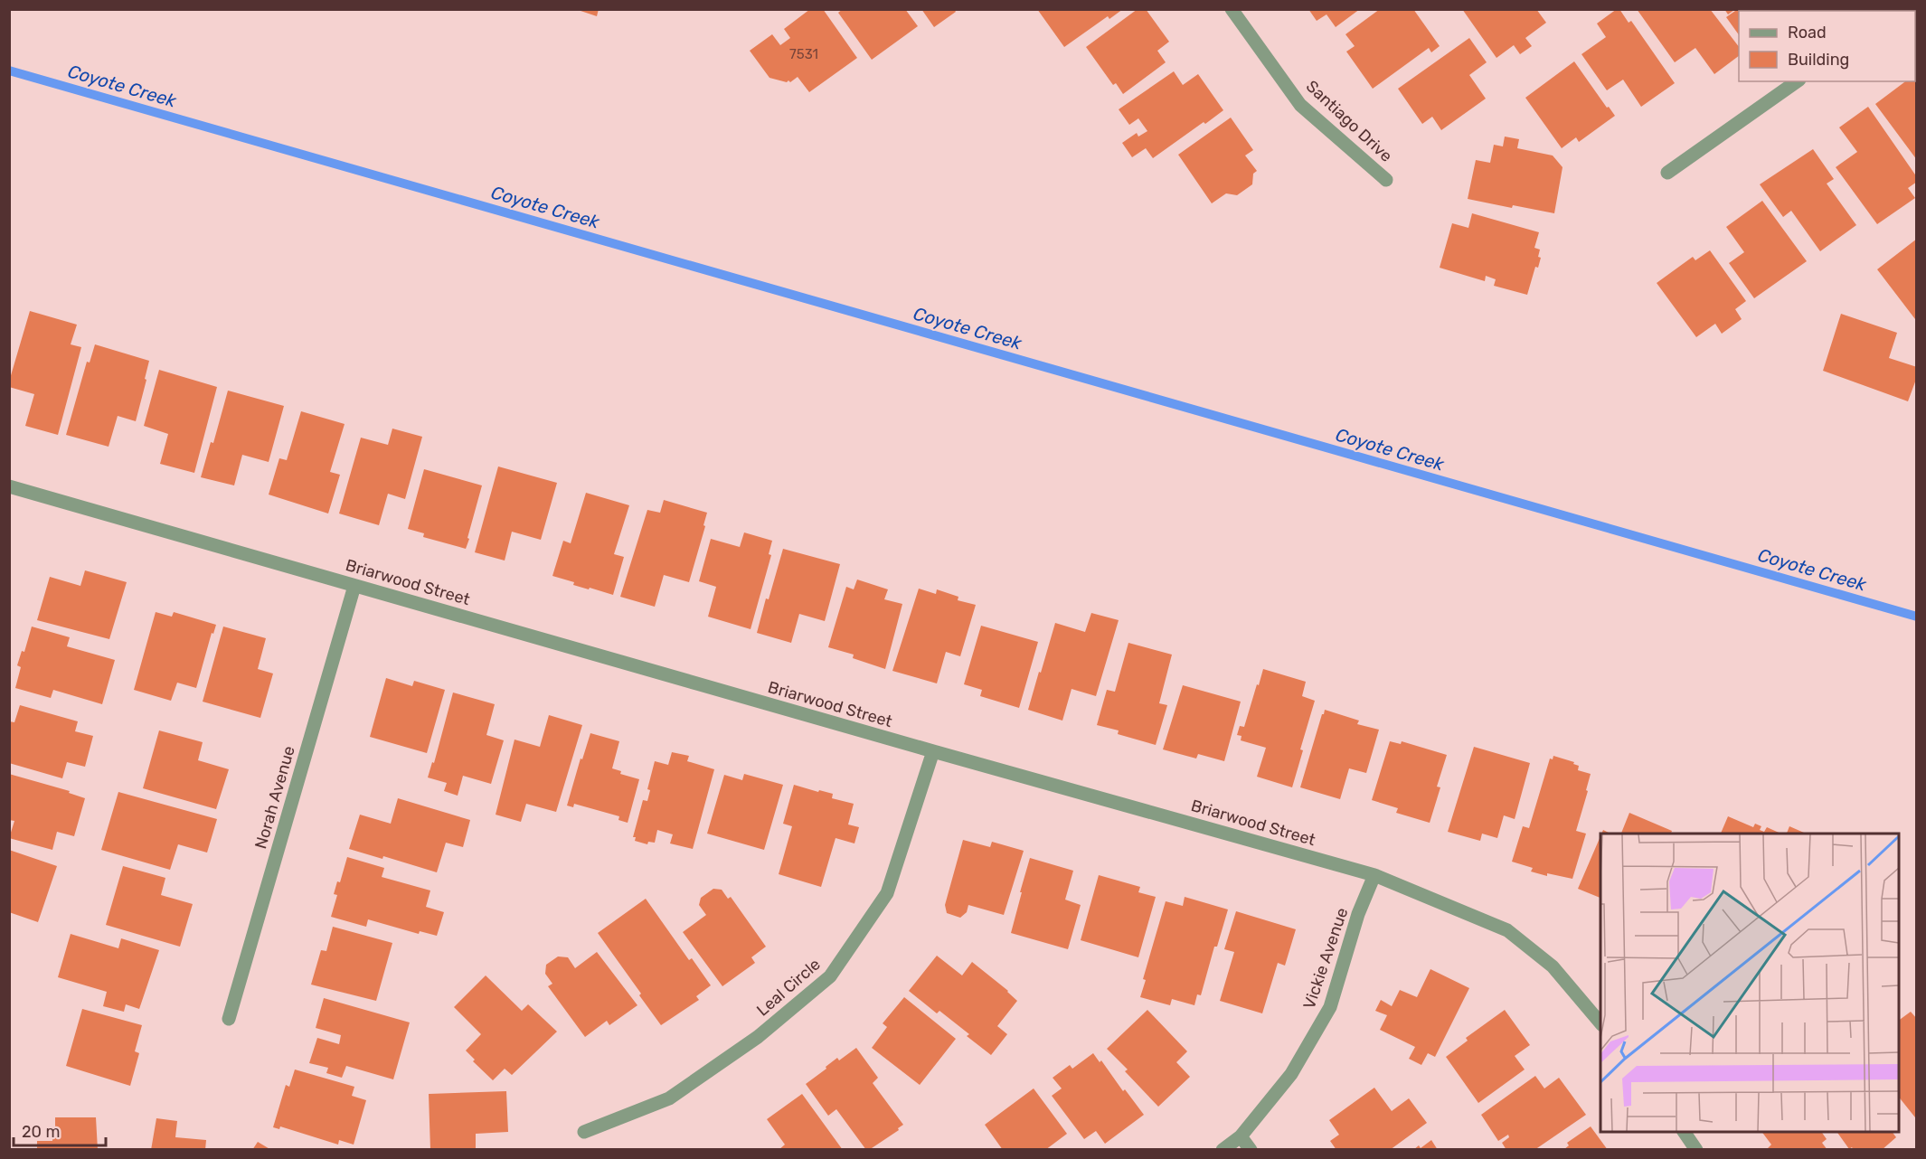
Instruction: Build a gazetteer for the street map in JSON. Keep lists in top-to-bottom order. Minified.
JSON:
{"streets":{"street":["Santiago Drive","Briarwood Street","Norah Avenue","Vickie Avenue","Leal Circle"]},"crossings":[["Briarwood Street","Norah Avenue"],["Briarwood Street","Vickie Avenue"],["Briarwood Street","Leal Circle"]],"water":["Coyote Creek"],"house_numbers":["7531"],"legend":["Road","Building"],"scale_bar":"20 m"}
